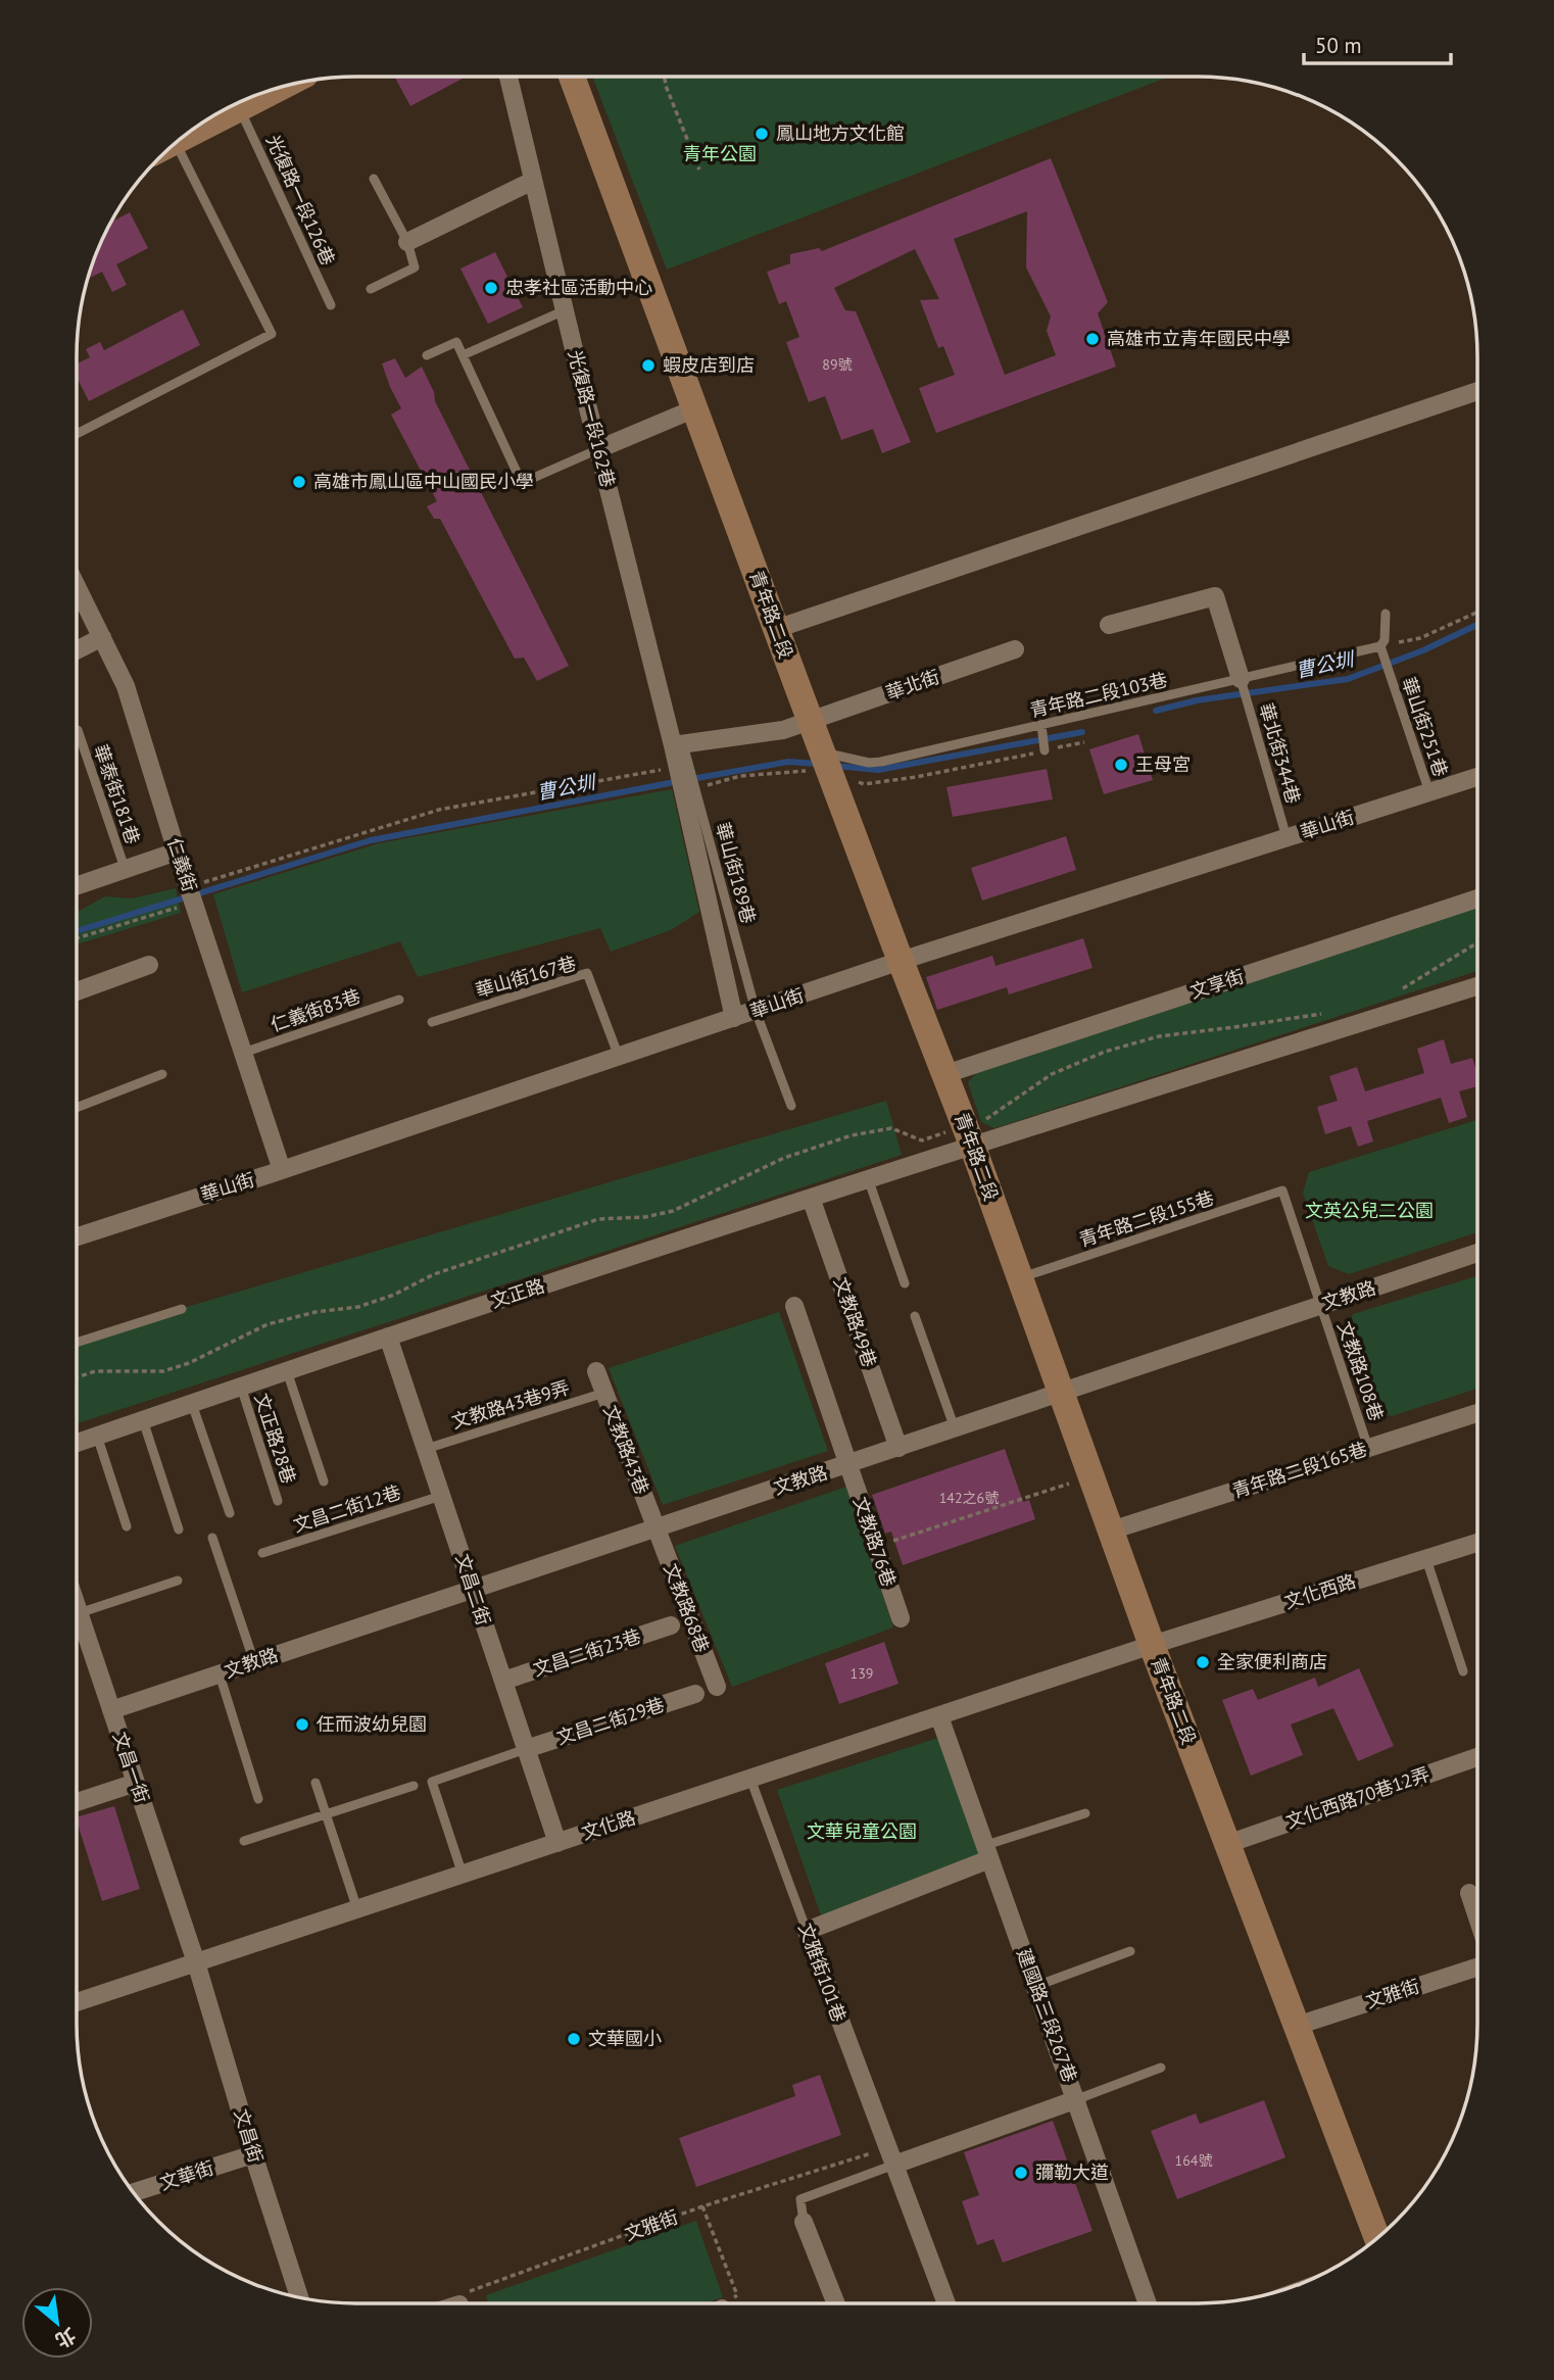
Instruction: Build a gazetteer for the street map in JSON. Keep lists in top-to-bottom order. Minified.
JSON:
{"streets":{"street":["光復路一段162巷","青年路二段","華北街","華山街","仁義街","文享街","文正路","文教路","文教路49巷","文教路43巷","青年路二段165巷","文教路76巷","文昌二街","文化西路","文教路68巷","文昌二街23巷","文昌二街29巷","文昌一街","文化西路70巷12弄","文化路","文雅街101巷","文雅街","建國路三段267巷","文昌街","文華街"],"lane":["光復路一段126巷","青年路二段103巷","華山街251巷","華北街344巷","華泰街181巷","華山街189巷","華山街167巷","仁義街83巷","青年路二段155巷","文教路108巷","文教路43巷9弄","文正路28巷","文昌二街12巷"]},"crossings":[["光復路一段162巷","華北街"],["光復路一段162巷","華山街"],["光復路一段162巷","華山街189巷"],["青年路二段","華北街"],["青年路二段","青年路二段103巷"],["青年路二段","華山街"],["青年路二段","文享街"],["青年路二段","青年路二段155巷"],["青年路二段","文正路"],["青年路二段","文教路"],["青年路二段","青年路二段165巷"],["青年路二段","文化西路"],["青年路二段","文化西路70巷12弄"],["青年路二段","文化路"],["青年路二段","文雅街"],["青年路二段103巷","華山街251巷"],["青年路二段103巷","華北街344巷"],["華山街251巷","華山街"],["華北街344巷","華山街"],["華山街","仁義街"],["華山街","華山街189巷"],["華山街","華山街167巷"],["仁義街","仁義街83巷"],["青年路二段155巷","文教路108巷"],["文正路","文教路49巷"],["文正路","文正路28巷"],["文正路","文昌二街"],["文教路","文教路49巷"],["文教路","文教路108巷"],["文教路","文教路43巷"],["文教路","文教路76巷"],["文教路","文昌二街"],["文教路","文教路68巷"],["文教路","文昌一街"],["文教路108巷","青年路二段165巷"],["文教路43巷9弄","文教路43巷"],["文教路43巷9弄","文昌二街"],["文教路43巷","文教路68巷"],["文昌二街12巷","文昌二街"],["文昌二街","文昌二街23巷"],["文昌二街","文昌二街29巷"],["文昌二街","文化路"],["文化西路","文化路"],["文昌一街","文化路"],["文昌一街","文昌街"],["文化路","文雅街101巷"],["文化路","建國路三段267巷"],["文化路","文昌街"],["文雅街101巷","文雅街"],["文昌街","文華街"]],"water":["曹公圳"],"parks":["青年公園","文英公兒二公園","文華兒童公園"],"places":["鳳山地方文化館","忠孝社區活動中心","高雄市立青年國民中學","蝦皮店到店","高雄市鳳山區中山國民小學","王母宮","全家便利商店","任而波幼兒園","文華國小","彌勒大道"],"house_numbers":["89號","142之6號","139","164號"],"scale_bar":"50 m","north":"bottom right"}
